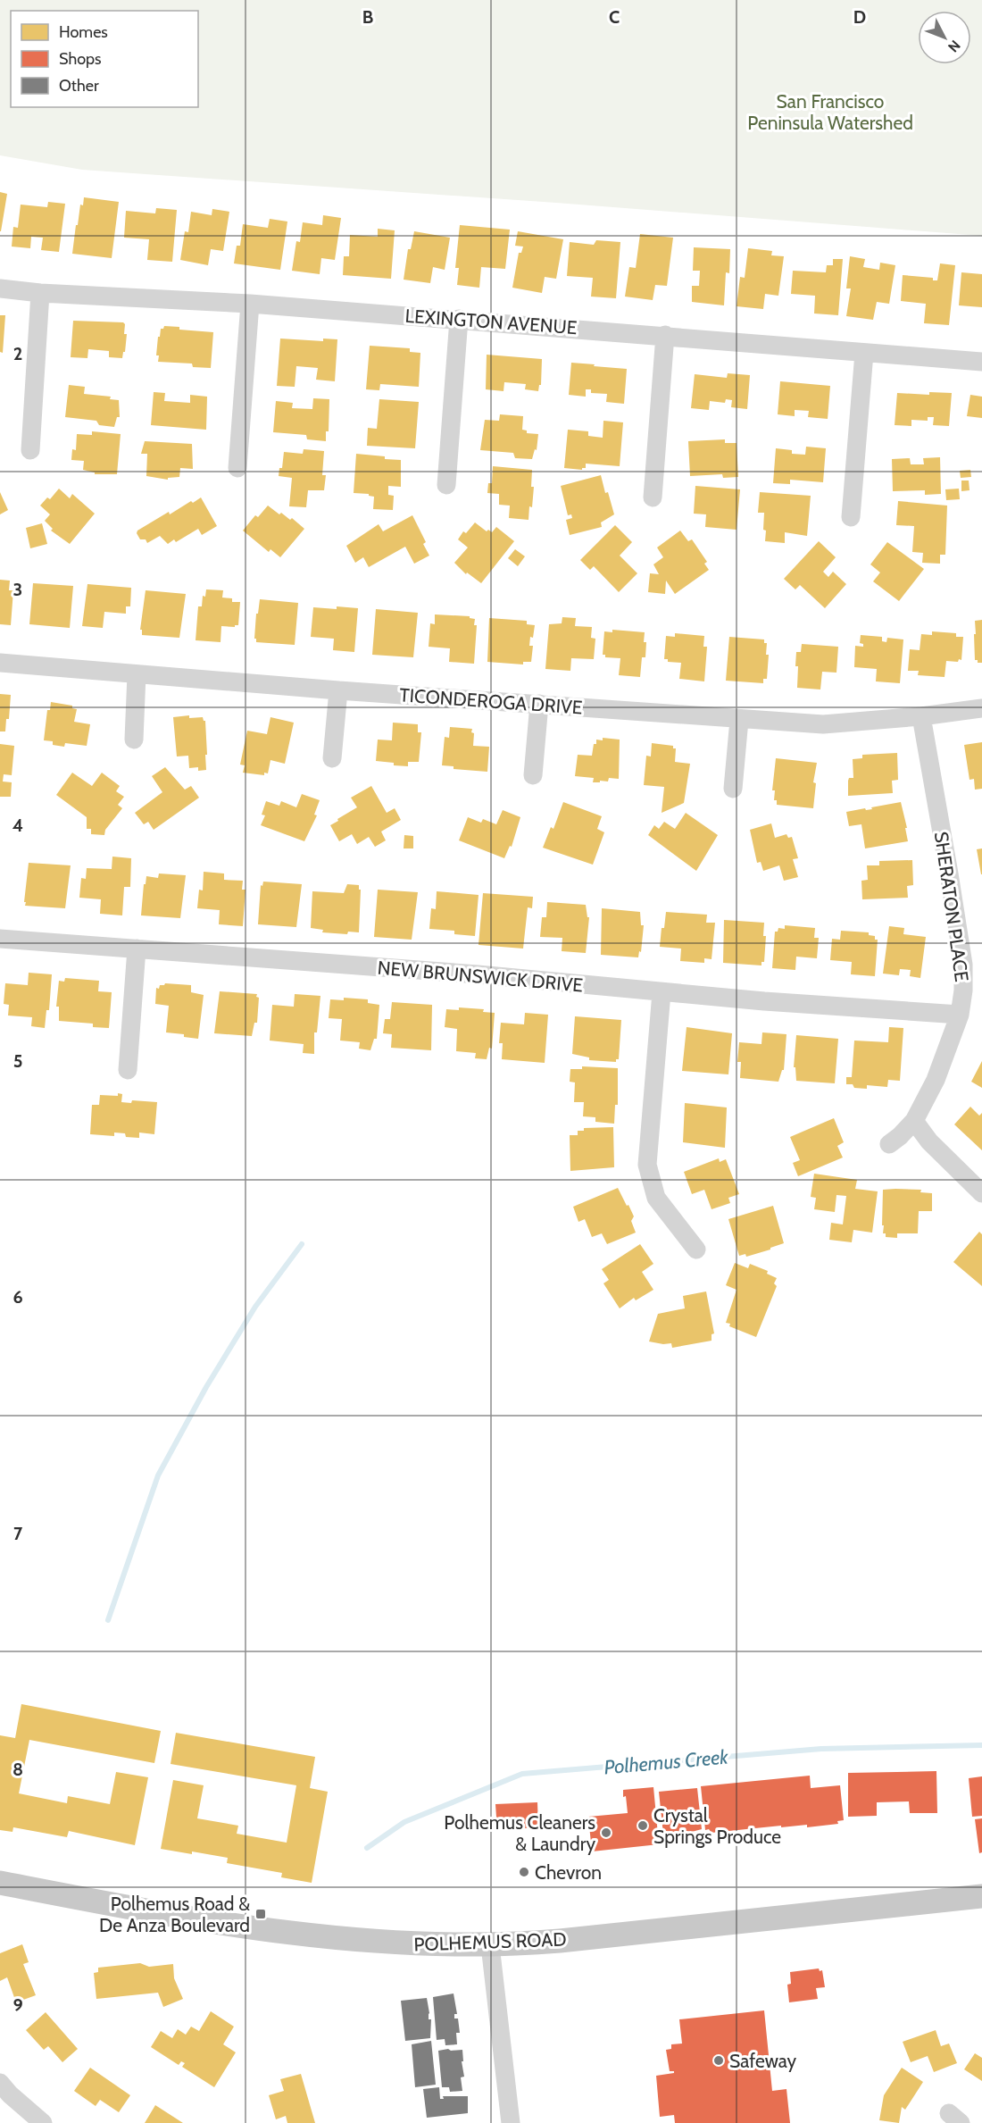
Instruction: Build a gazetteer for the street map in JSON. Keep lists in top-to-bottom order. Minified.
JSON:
{"streets":{"main road":["POLHEMUS ROAD"],"street":["LEXINGTON AVENUE","TICONDEROGA DRIVE","SHERATON PLACE","NEW BRUNSWICK DRIVE"]},"crossings":[["TICONDEROGA DRIVE","SHERATON PLACE"],["SHERATON PLACE","NEW BRUNSWICK DRIVE"]],"water":["Polhemus Creek"],"parks":["San Francisco Peninsula Watershed"],"places":{"other":["Crystal Springs Produce","Polhemus Cleaners & Laundry","Chevron","Safeway"],"transit":["Polhemus Road & De Anza Boulevard"]},"legend":["Homes","Shops","Other"],"north":"bottom right","grid":{"columns":["B","C","D"],"rows":["2","3","4","5","6","7","8","9"]}}
